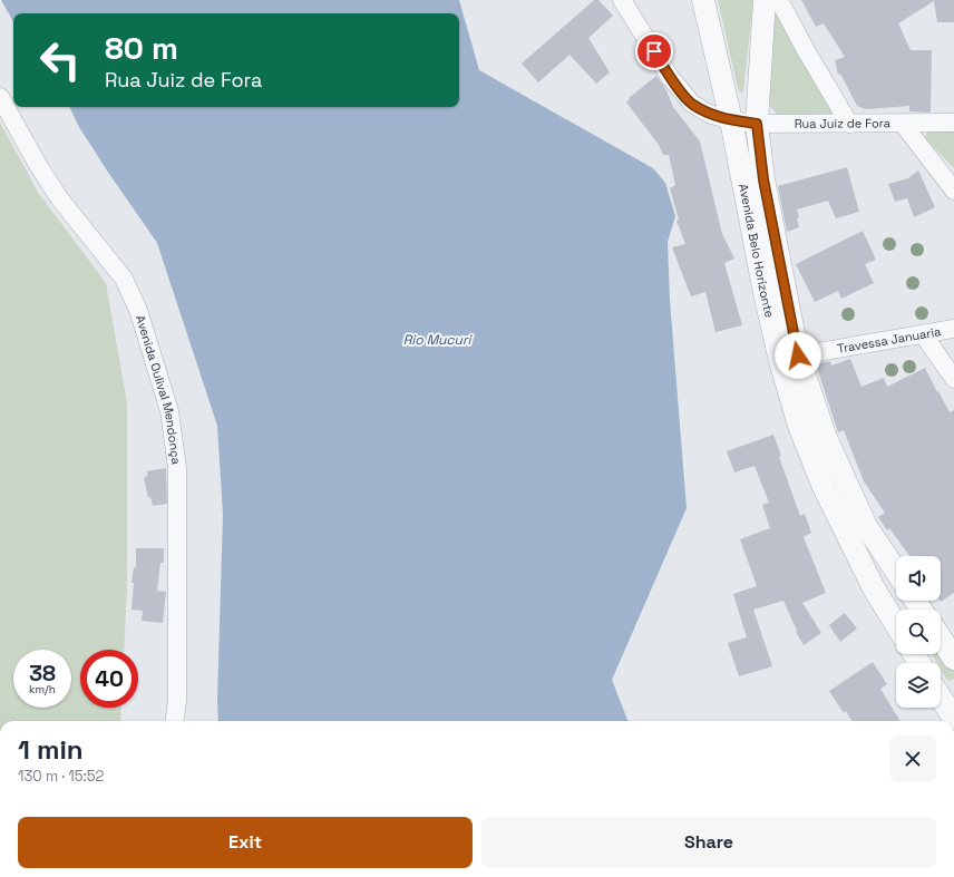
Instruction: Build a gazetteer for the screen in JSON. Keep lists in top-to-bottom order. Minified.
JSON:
{"streets":{"street":["Rua Juiz de Fora","Avenida Belo Horizonte","Travessa Januaria","Avenida Oulival Mendonça"]},"crossings":[["Rua Juiz de Fora","Avenida Belo Horizonte"],["Avenida Belo Horizonte","Travessa Januaria"]],"water":["Rio Mucuri"],"page":{"turn":["80 m","Rua Juiz de Fora"],"speed":"38 km/h","limit":"40","heading":["1 min","130 m · 15:52"],"buttons":["Exit","Share"]}}
